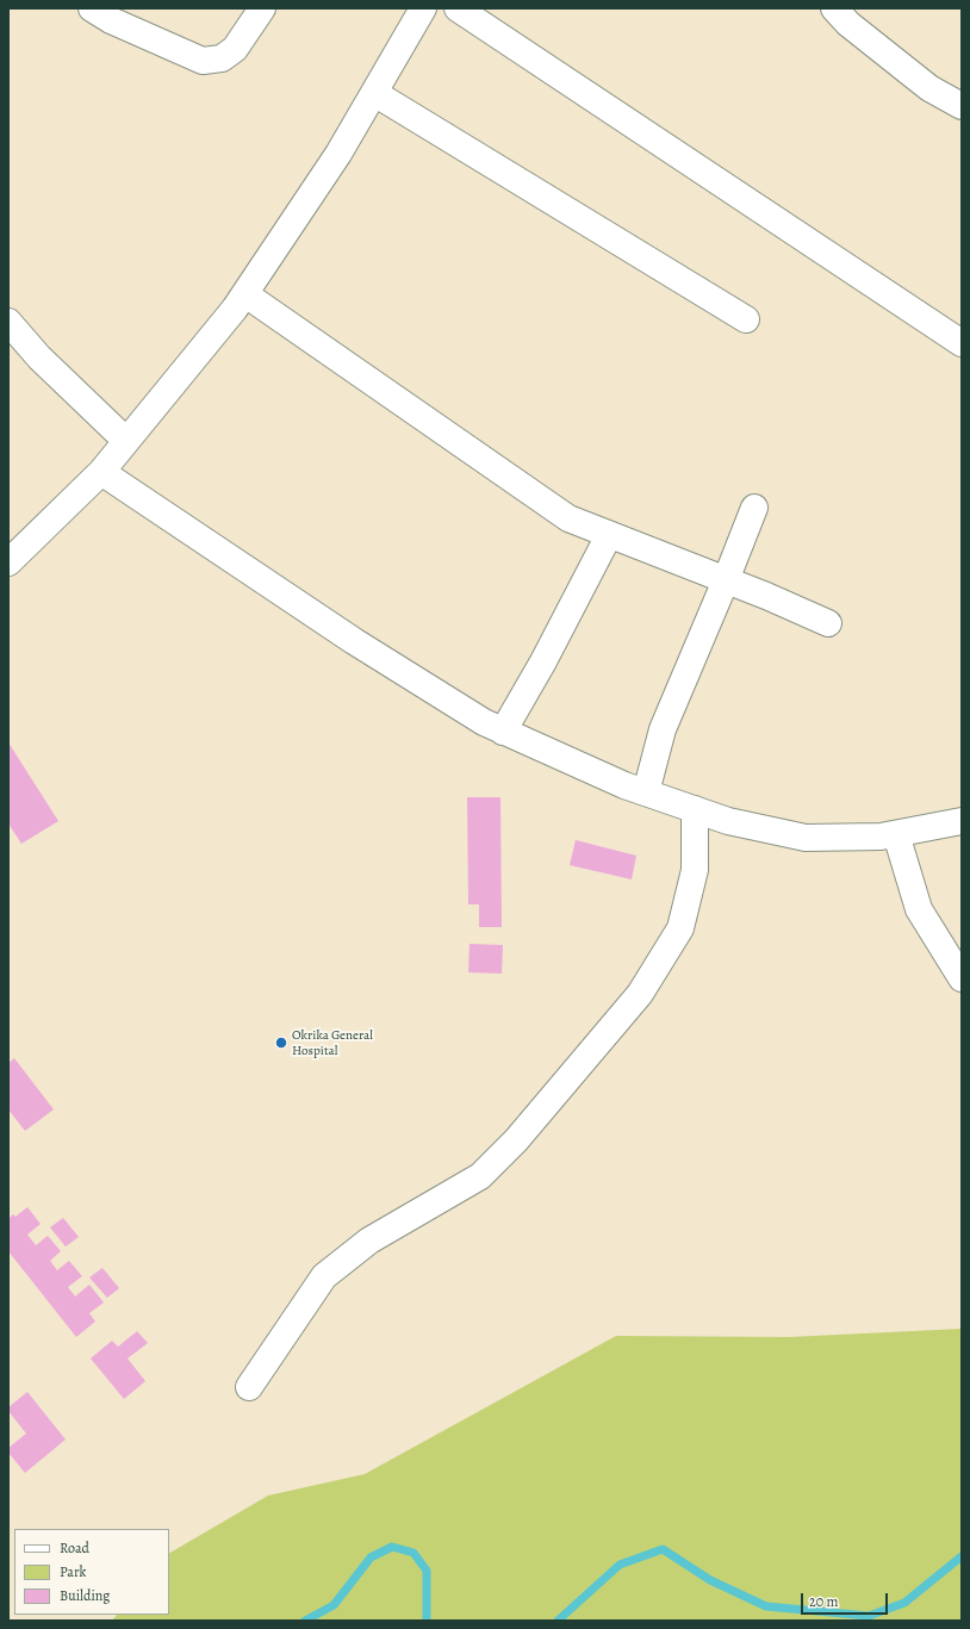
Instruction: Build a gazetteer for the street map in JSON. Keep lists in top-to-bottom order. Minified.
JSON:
{"places":["Okrika General Hospital"],"legend":["Road","Park","Building"],"scale_bar":"20 m"}
